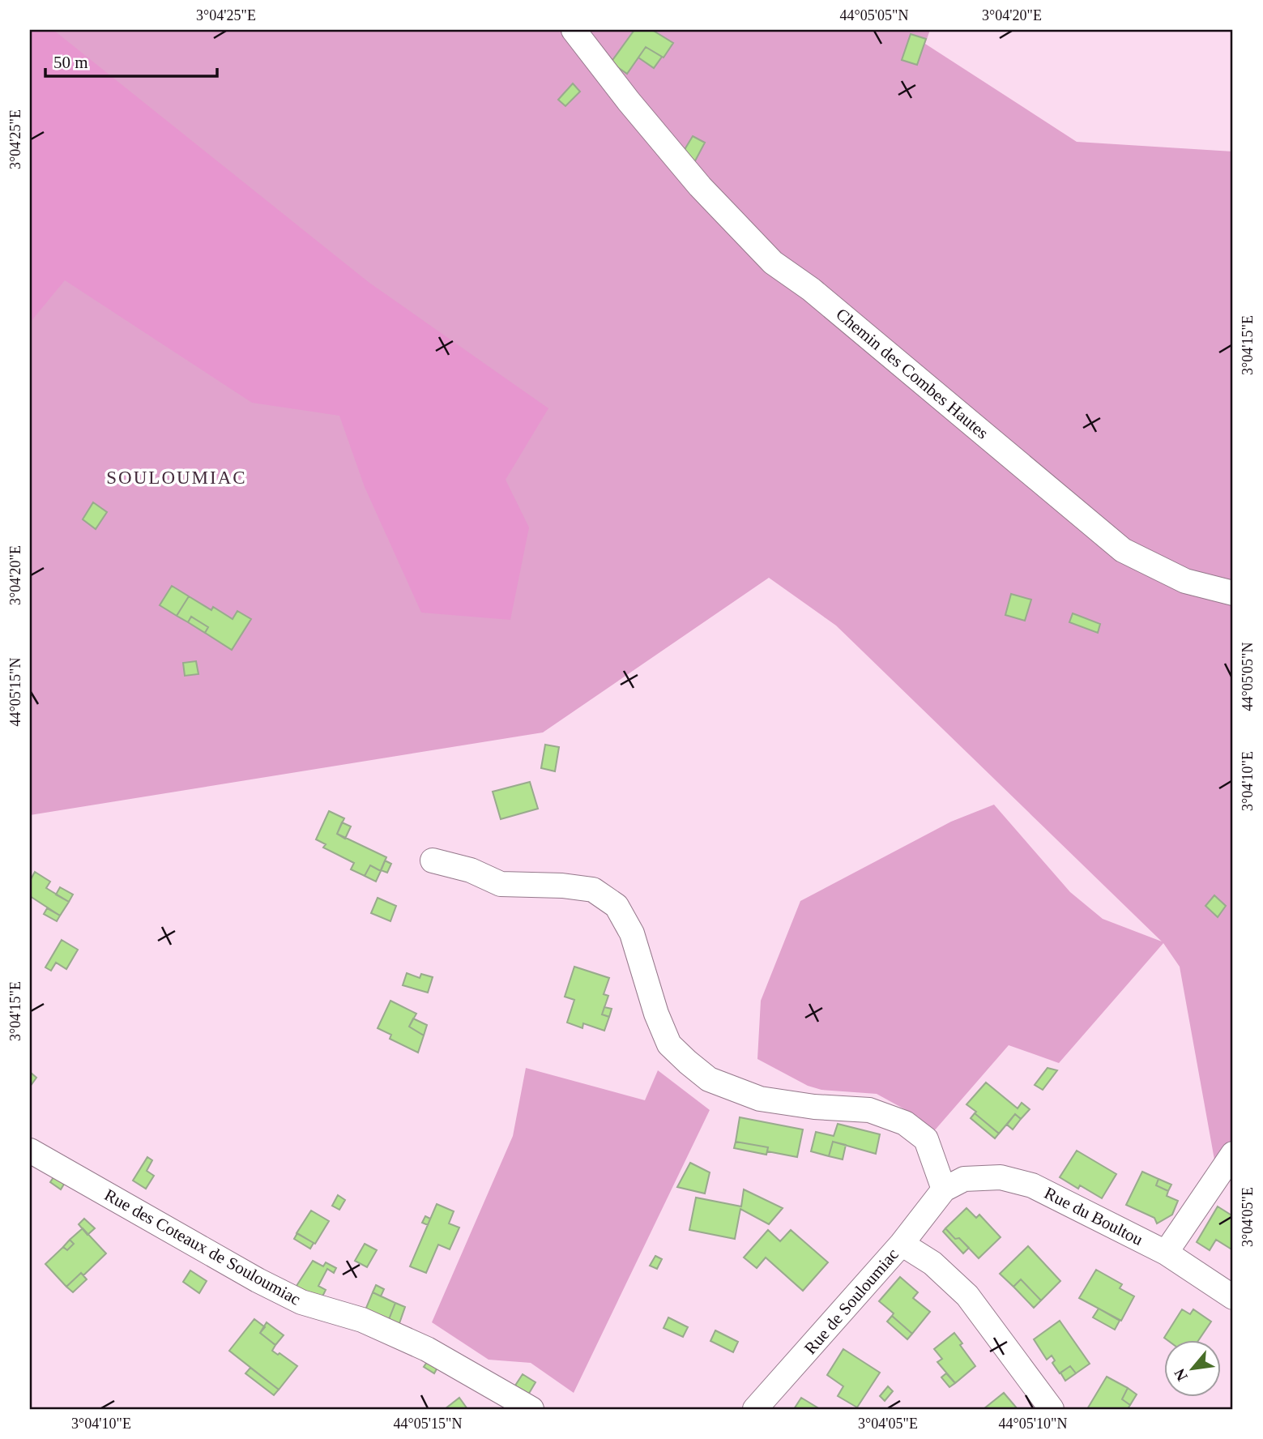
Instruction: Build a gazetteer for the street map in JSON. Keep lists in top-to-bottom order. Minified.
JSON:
{"streets":{"street":["Chemin des Combes Hautes","Rue du Boultou","Rue des Coteaux de Souloumiac","Rue de Souloumiac"]},"crossings":[["Rue du Boultou","Rue de Souloumiac"]],"districts":["SOULOUMIAC"],"scale_bar":"50 m","north":"bottom left","coordinates":["3°04'25\"E","44°05'05\"N","3°04'20\"E","3°04'15\"E","44°05'15\"N","3°04'10\"E","3°04'05\"E","44°05'10\"N"]}
